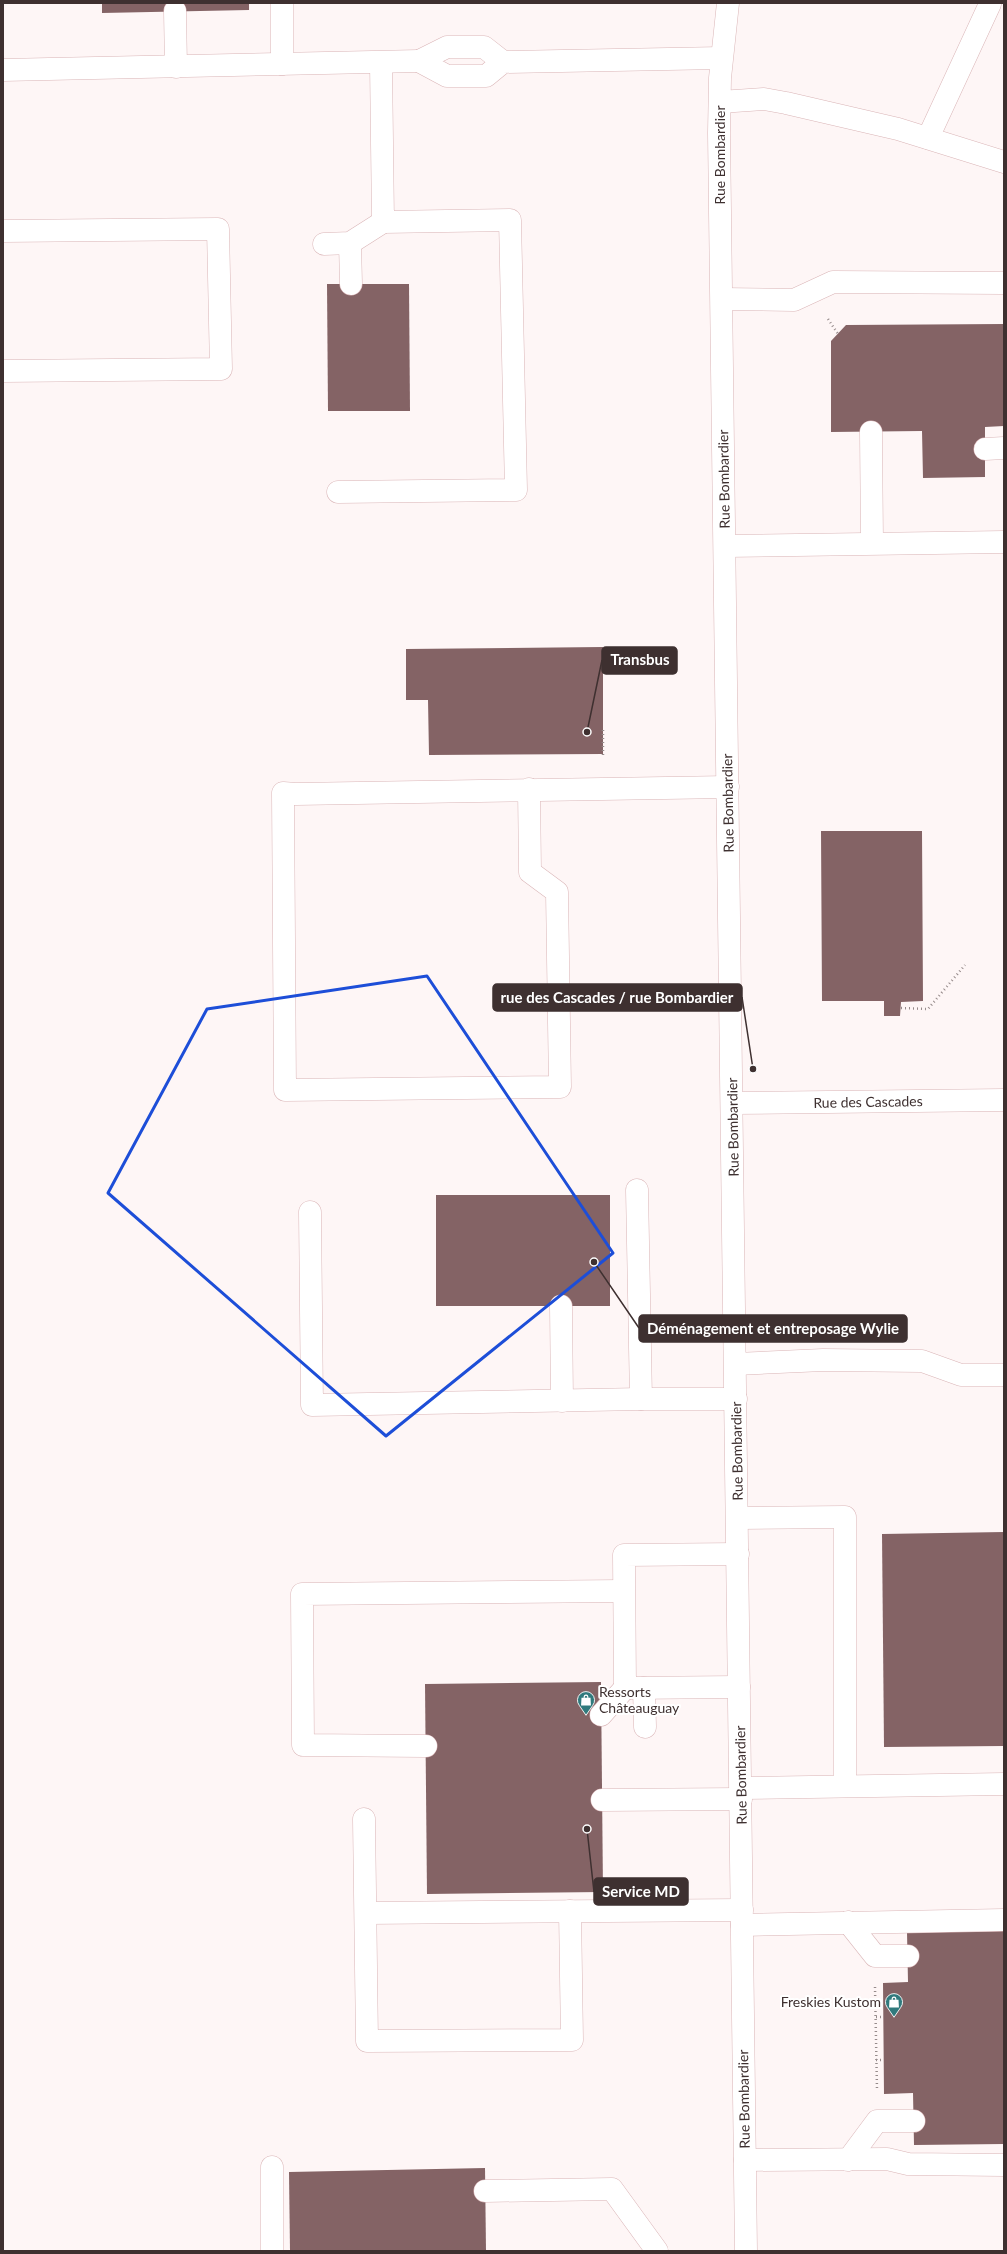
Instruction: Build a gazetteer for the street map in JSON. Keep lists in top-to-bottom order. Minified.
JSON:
{"streets":{"street":["Rue Bombardier","Rue des Cascades"]},"crossings":[["Rue Bombardier","Rue des Cascades"]],"places":{"other":["Transbus","rue des Cascades / rue Bombardier","Déménagement et entreposage Wylie","Service MD"],"shop":["Ressorts Châteauguay","Freskies Kustom"]}}
